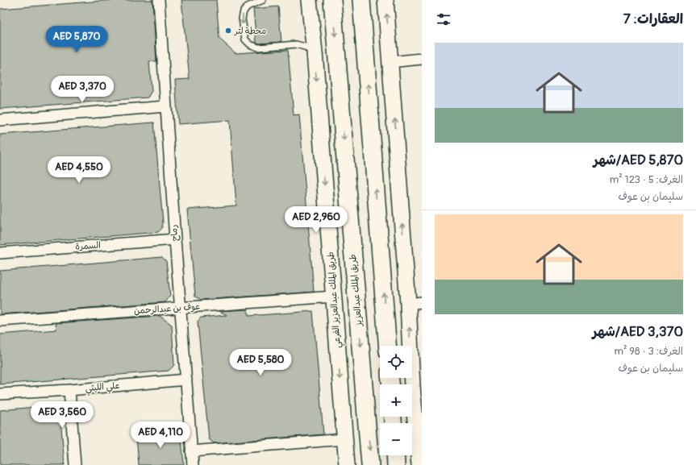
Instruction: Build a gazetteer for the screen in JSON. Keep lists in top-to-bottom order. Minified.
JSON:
{"streets":{"main road":["طريق الملك عبدالعزيز"],"street":["رماح","السمرة","طريق الملك عبدالعزيز الفرعي","عوف بن عبدالرحمن","علي الليثي"]},"crossings":[["رماح","السمرة"],["رماح","عوف بن عبدالرحمن"],["رماح","علي الليثي"],["طريق الملك عبدالعزيز الفرعي","عوف بن عبدالرحمن"]],"places":["محطة لتر"],"page":{"heading":"العقارات: 7","price":["AED 5,870","AED 3,370","AED 4,550","AED 2,960","AED 5,580","AED 3,560","AED 4,110"],"list":[{"name":"AED 5,870/شهر","note":"الغرف: 5 · 123 m² · سليمان بن عوف"},{"name":"AED 3,370/شهر","note":"الغرف: 3 · 98 m² · سليمان بن عوف"}],"map_buttons":["+","−"]}}
